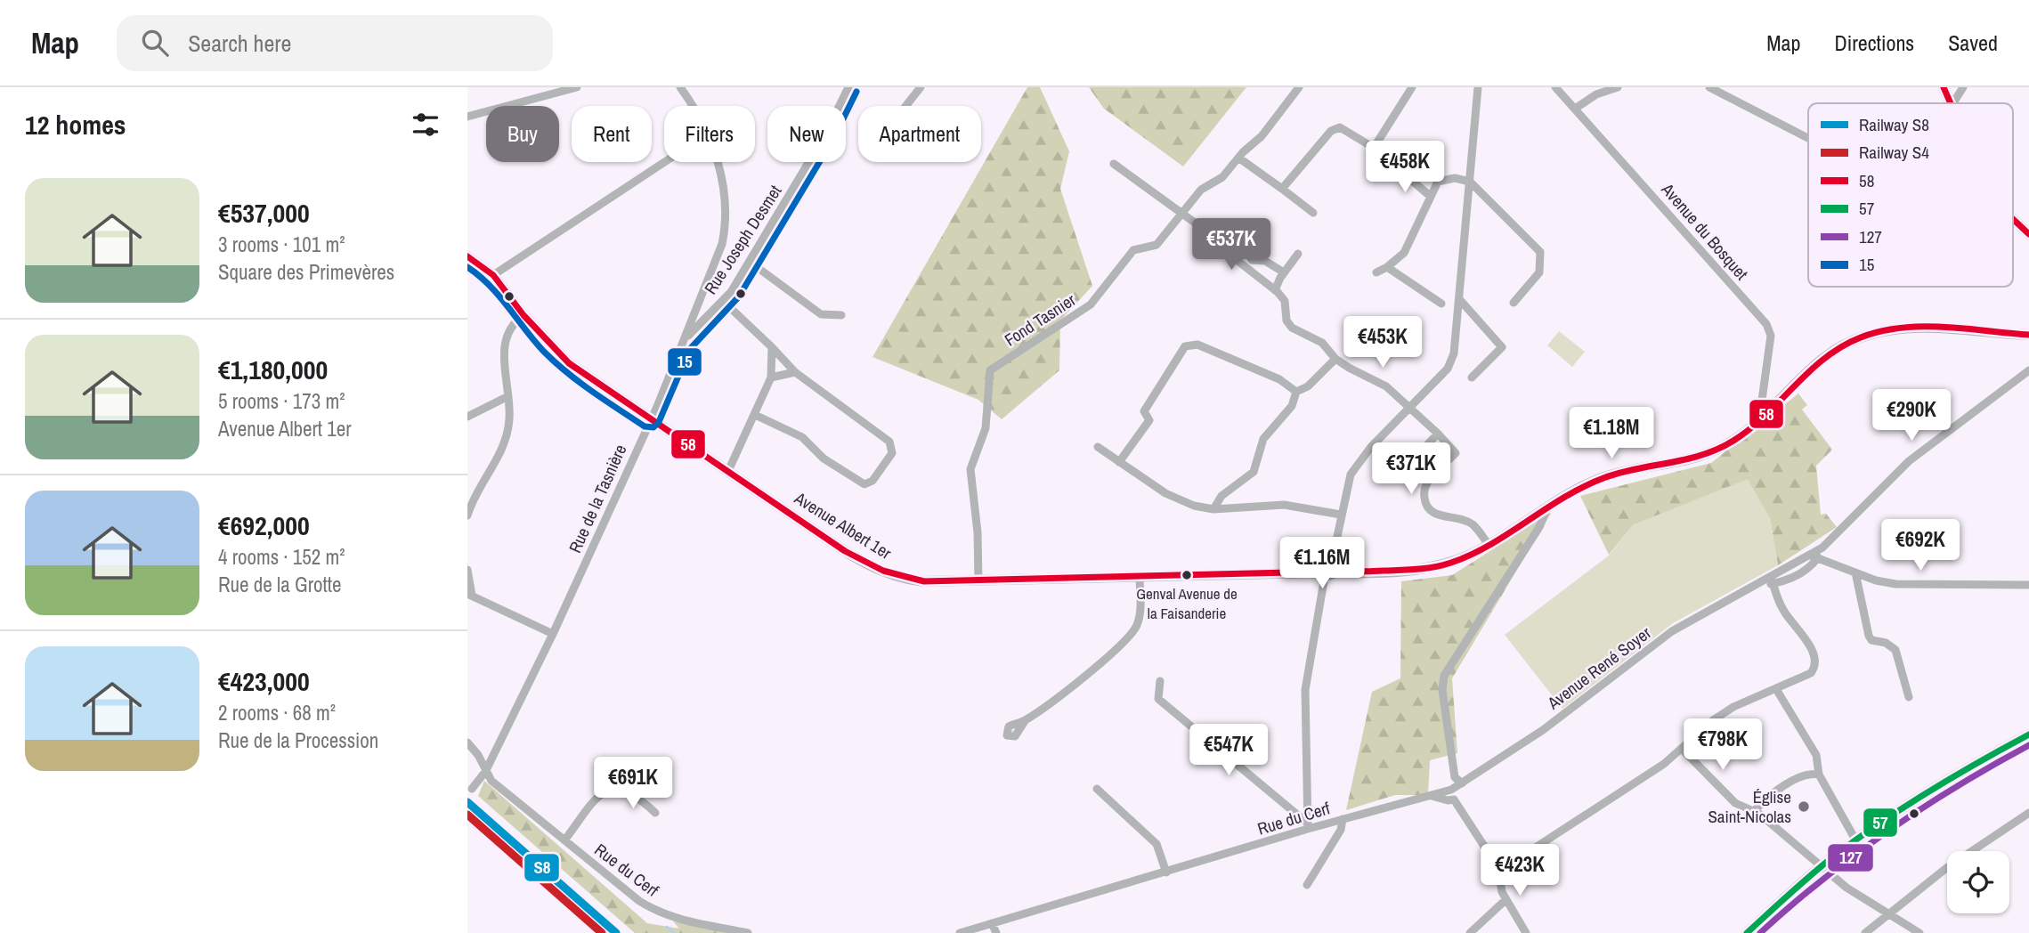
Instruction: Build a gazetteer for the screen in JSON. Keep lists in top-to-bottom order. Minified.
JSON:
{"streets":{"main road":["Avenue Albert 1er"],"street":["Avenue du Bosquet","Rue Joseph Desmet","Fond Tasnier","Rue de la Tasnière","Avenue René Soyer","Rue du Cerf"]},"crossings":[["Avenue du Bosquet","Avenue Albert 1er"],["Rue Joseph Desmet","Rue de la Tasnière"],["Fond Tasnier","Avenue Albert 1er"],["Rue de la Tasnière","Avenue Albert 1er"],["Rue de la Tasnière","Rue du Cerf"],["Avenue René Soyer","Rue du Cerf"]],"places":["Genval Avenue de la Faisanderie","Église Saint-Nicolas"],"lines":["transit line 58","transit line 15","transit line 57","transit line 127","rail line S8","rail line S4"],"legend":["Railway S8","Railway S4","58","57","127","15"],"page":{"header":"Map","search":"Search here","nav":["Map","Directions","Saved"],"heading":"12 homes","chip":["Buy","Rent","Filters","New","Apartment"],"price":["€458K","€537K","€453K","€290K","€1.18M","€371K","€692K","€1.16M","€798K","€547K","€691K","€423K"],"list":[{"name":"€537,000","note":"3 rooms · 101 m² · Square des Primevères"},{"name":"€1,180,000","note":"5 rooms · 173 m² · Avenue Albert 1er"},{"name":"€692,000","note":"4 rooms · 152 m² · Rue de la Grotte"},{"name":"€423,000","note":"2 rooms · 68 m² · Rue de la Procession"}]}}
